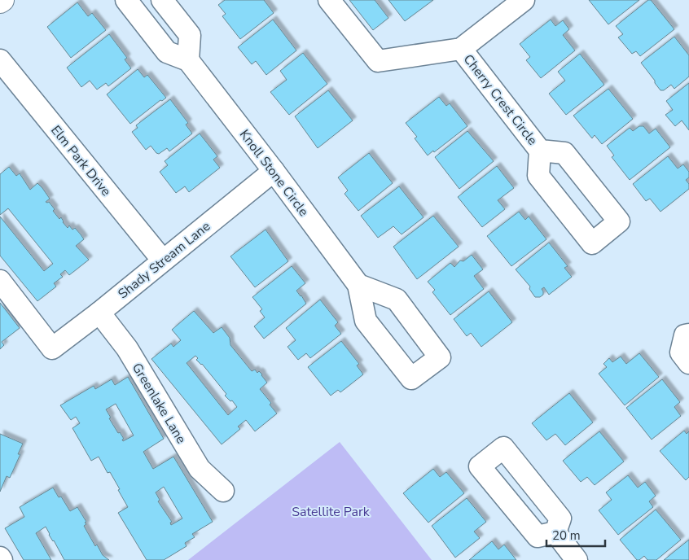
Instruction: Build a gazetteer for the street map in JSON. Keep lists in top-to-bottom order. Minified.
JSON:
{"streets":{"street":["Cherry Crest Circle","Elm Park Drive","Knoll Stone Circle","Shady Stream Lane","Greenlake Lane"]},"crossings":[["Elm Park Drive","Shady Stream Lane"],["Knoll Stone Circle","Shady Stream Lane"],["Shady Stream Lane","Greenlake Lane"]],"parks":["Satellite Park"],"scale_bar":"20 m"}
